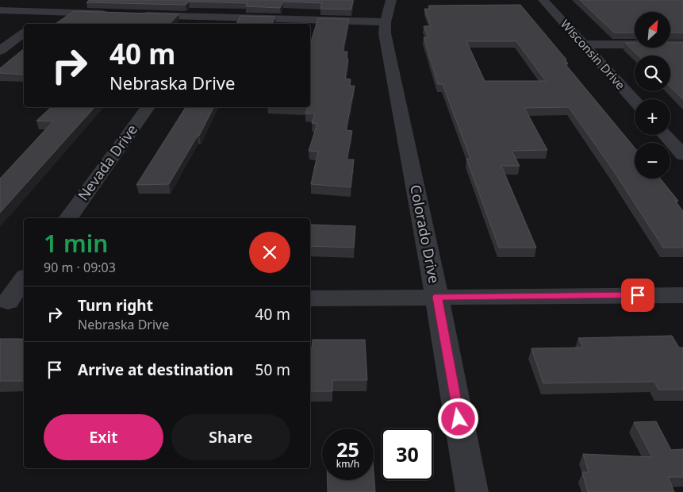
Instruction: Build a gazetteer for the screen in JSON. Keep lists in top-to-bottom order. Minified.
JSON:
{"streets":{"street":["Wisconsin Drive","Nevada Drive","Colorado Drive"]},"north":"top right","page":{"map_buttons":["+","−"],"turn":["40 m","Nebraska Drive"],"heading":["1 min","90 m · 09:03"],"list":[{"name":"Turn right","note":"Nebraska Drive","value":"40 m"},{"name":"Arrive at destination","value":"50 m"}],"buttons":["Exit","Share"],"speed":"25 km/h","limit":"30"}}
